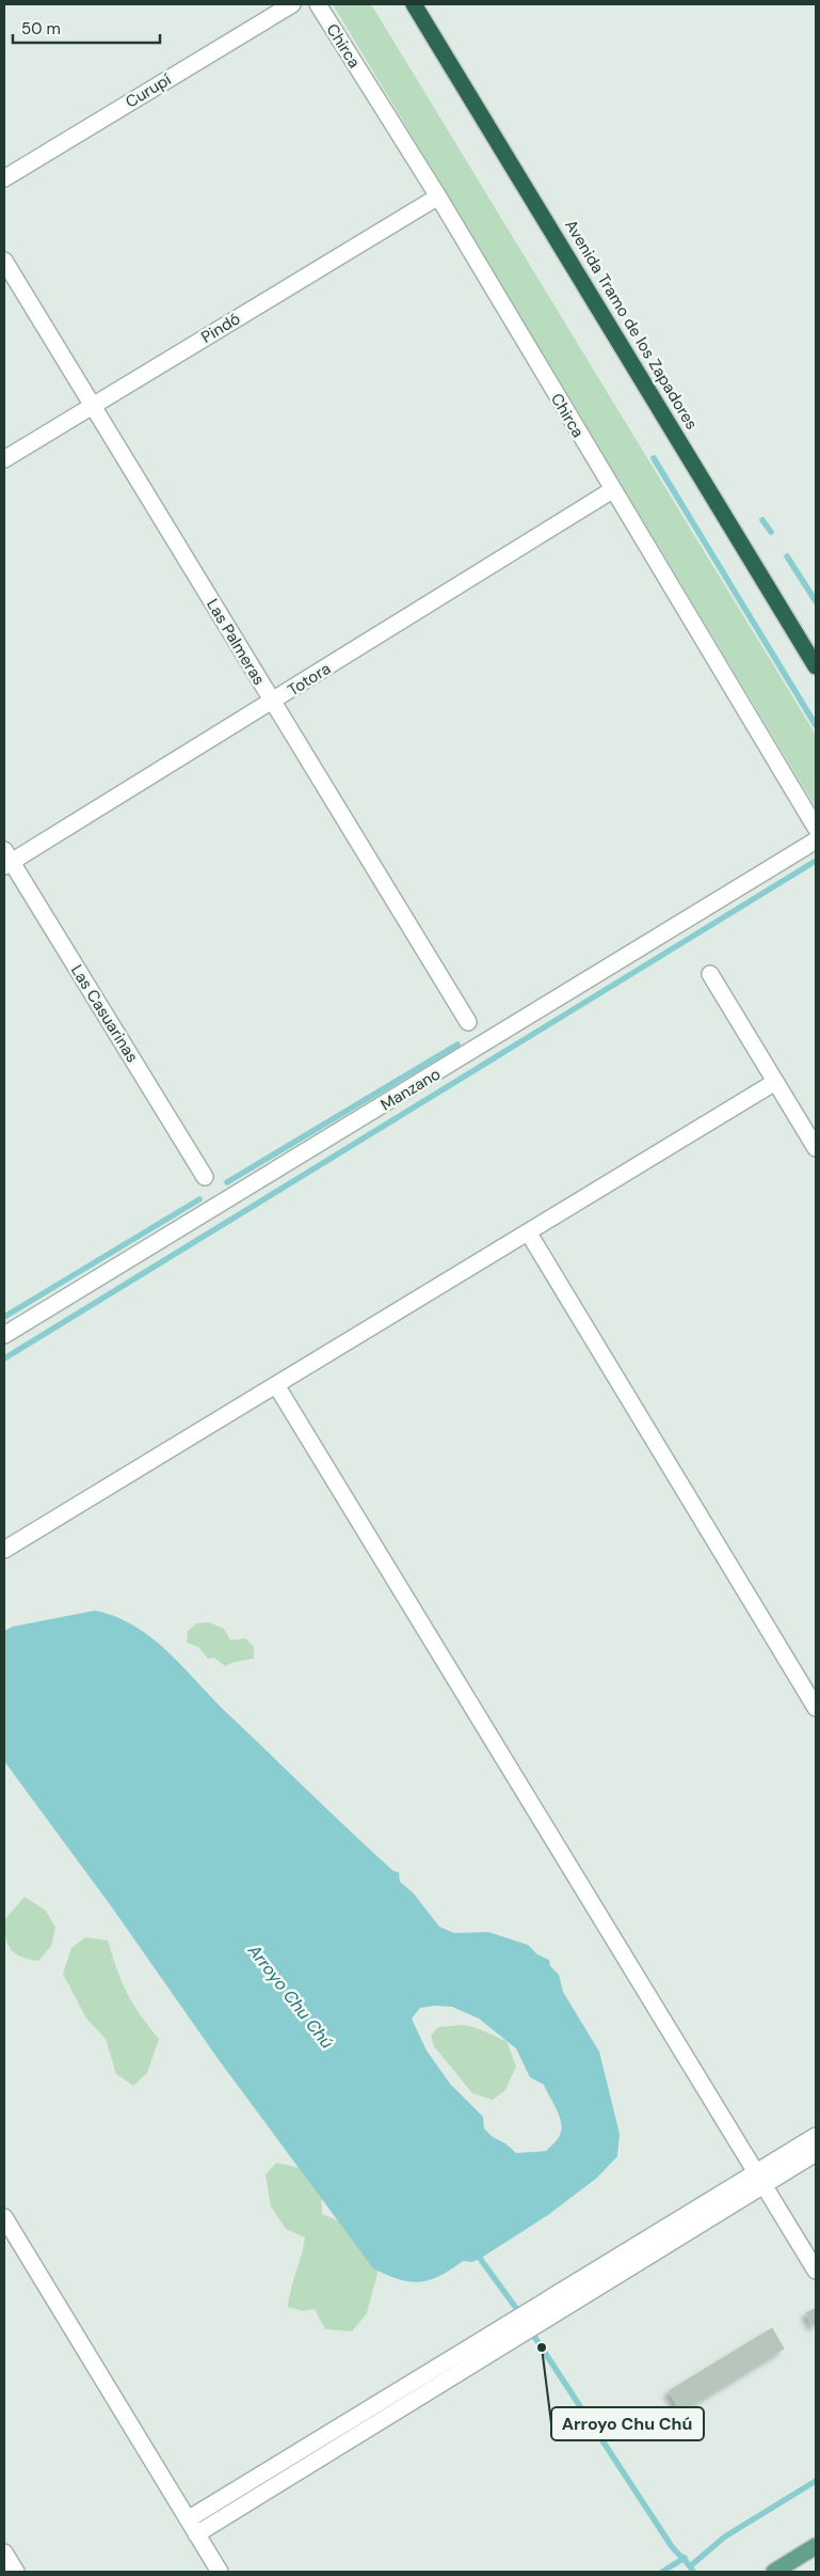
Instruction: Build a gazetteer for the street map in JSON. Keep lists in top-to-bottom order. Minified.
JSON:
{"streets":{"highway":["Avenida Tramo de los Zapadores"],"street":["Chirca","Curupí","Pindó","Las Palmeras","Totora","Las Casuarinas","Manzano"]},"crossings":[["Chirca","Pindó"],["Chirca","Totora"],["Pindó","Las Palmeras"],["Las Palmeras","Totora"],["Totora","Las Casuarinas"]],"water":["Arroyo Chu Chú"],"places":["Arroyo Chu Chú"],"scale_bar":"50 m"}
